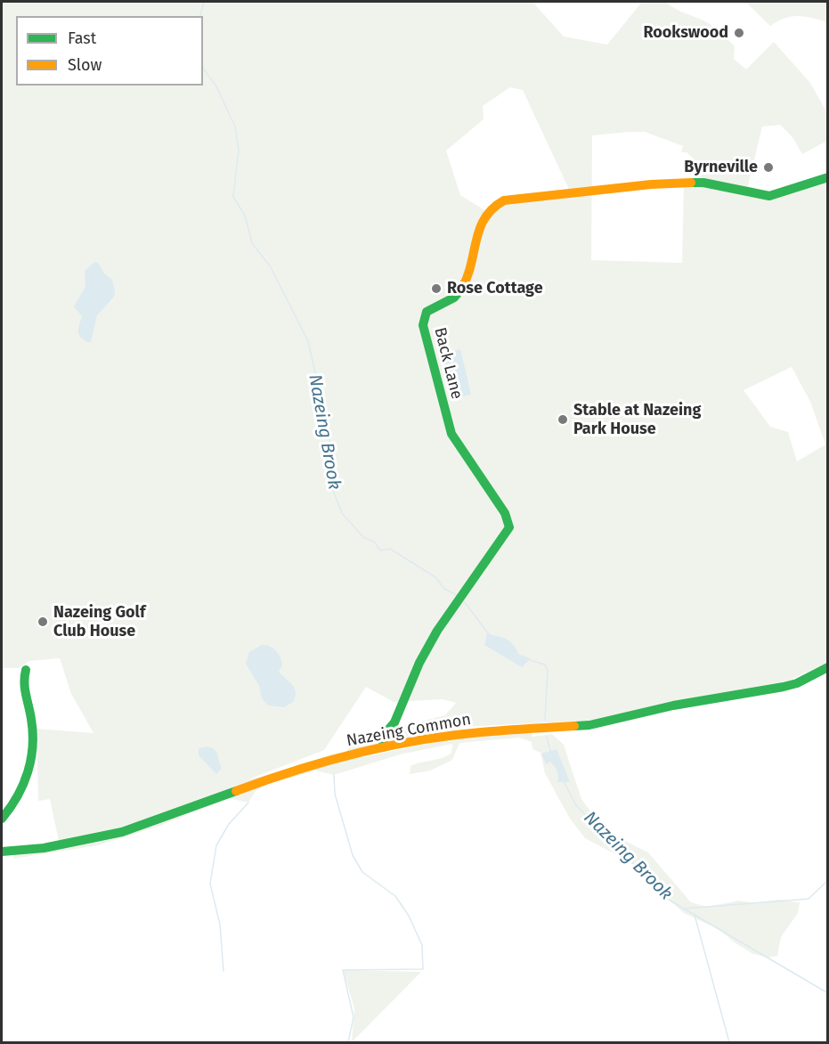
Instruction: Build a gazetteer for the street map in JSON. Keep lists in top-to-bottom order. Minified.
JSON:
{"streets":{"street":["Back Lane","Nazeing Common"]},"crossings":[["Back Lane","Nazeing Common"]],"water":["Nazeing Brook"],"places":["Rookswood","Byrneville","Rose Cottage","Stable at Nazeing Park House","Nazeing Golf Club House"],"legend":["Fast","Slow"]}
